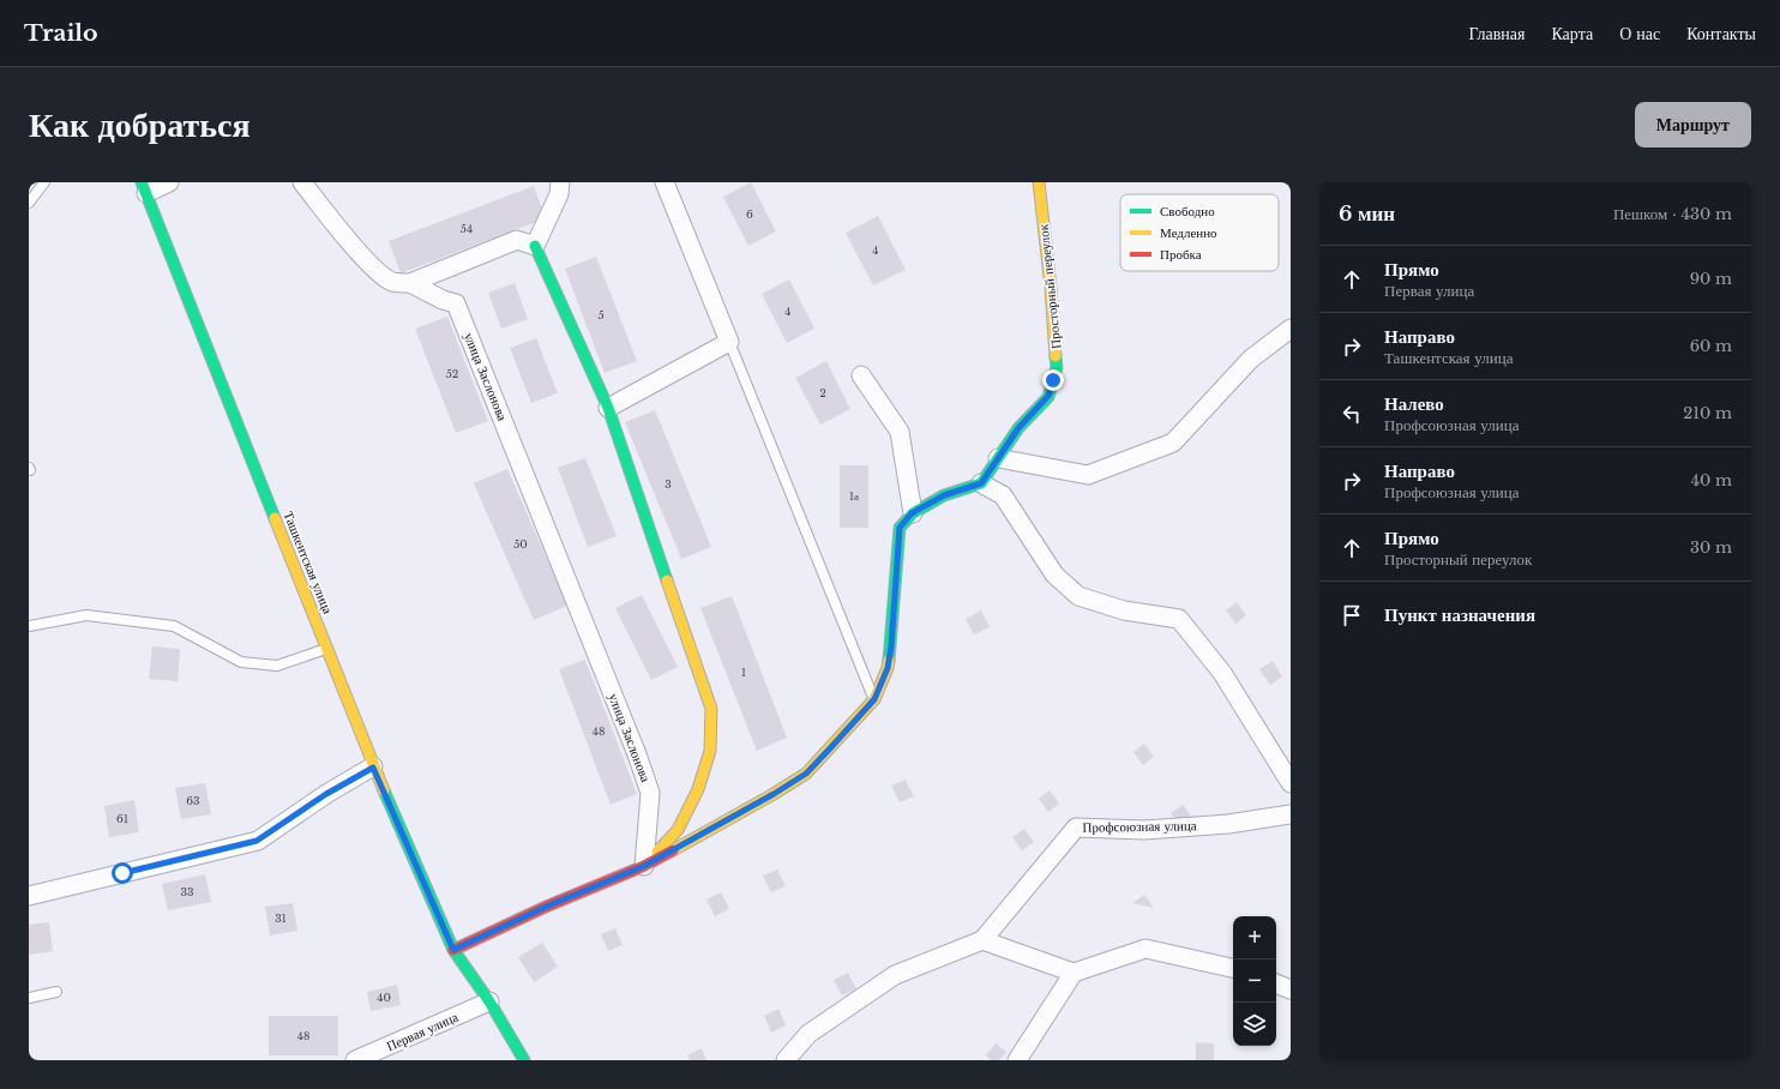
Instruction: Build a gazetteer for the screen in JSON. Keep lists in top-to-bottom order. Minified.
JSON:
{"streets":{"street":["Просторный переулок","улица Заслонова","Ташкентская улица","Профсоюзная улица","Первая улица"]},"crossings":[["Ташкентская улица","Первая улица"]],"house_numbers":["6","54","4","4","5","52","2","3","1а","50","1","48","63","61","33","31","40","48"],"legend":["Свободно","Медленно","Пробка"],"page":{"header":"Trailo","nav":["Главная","Карта","О нас","Контакты"],"buttons":"Маршрут","title":"Как добраться","heading":["6 мин","Пешком · 430 m"],"list":[["Прямо","Первая улица","90 m"],["Направо","Ташкентская улица","60 m"],["Налево","Профсоюзная улица","210 m"],["Направо","Профсоюзная улица","40 m"],["Прямо","Просторный переулок","30 m"],"Пункт назначения"],"map_buttons":["+","−"]}}
